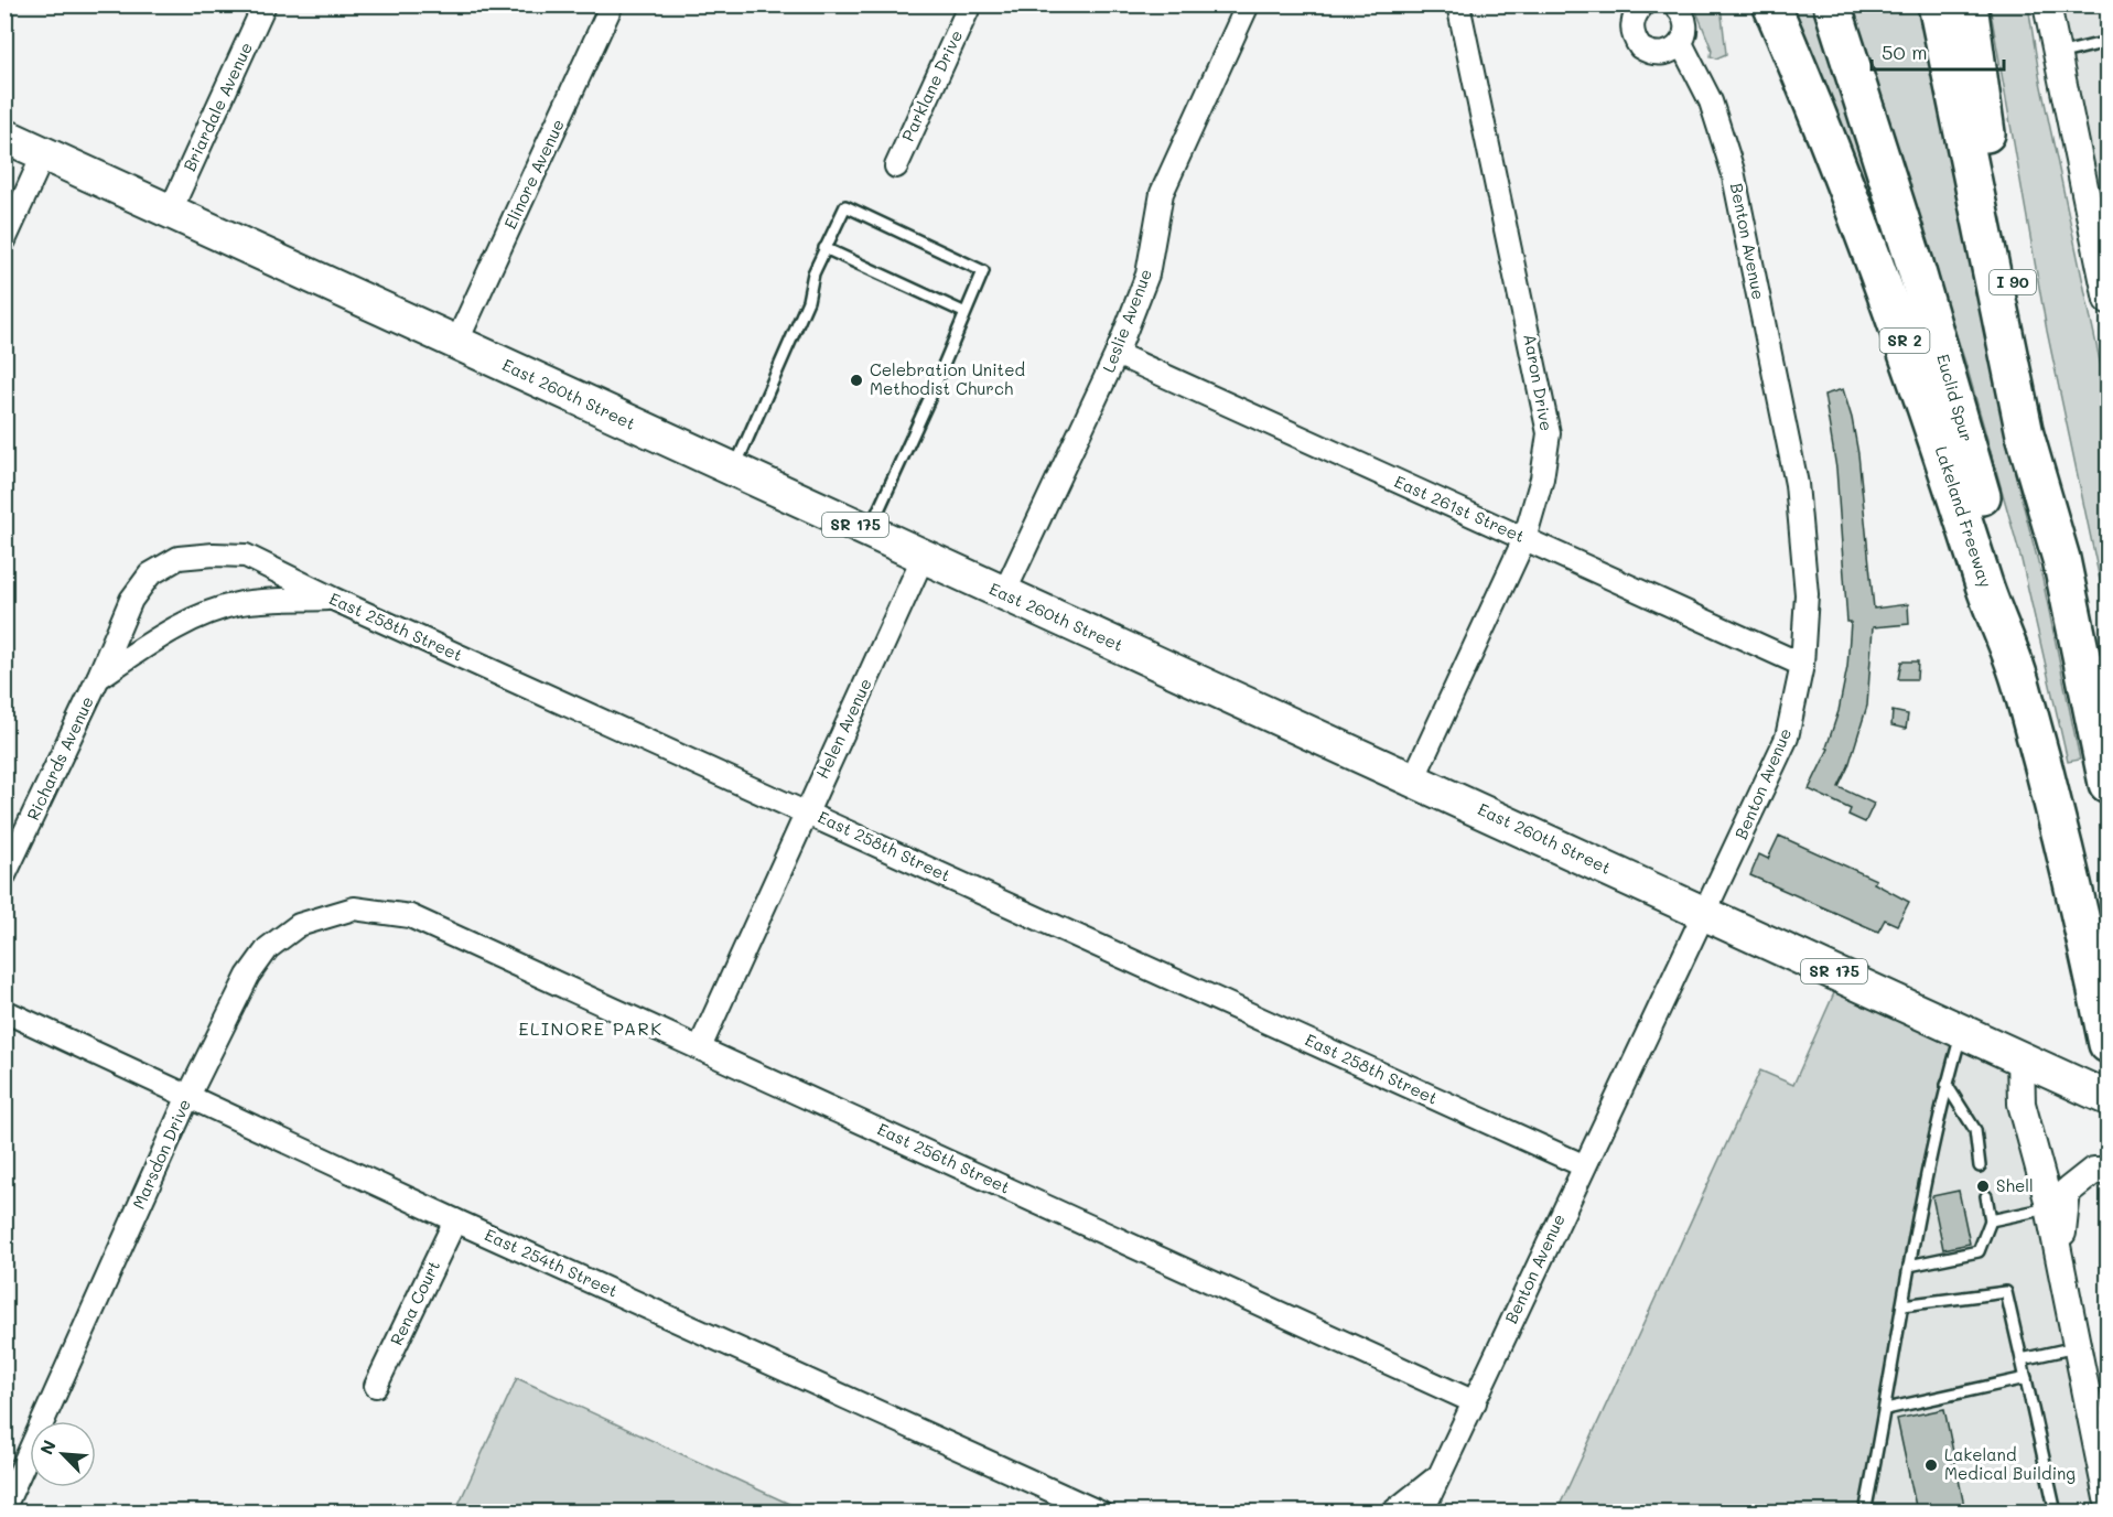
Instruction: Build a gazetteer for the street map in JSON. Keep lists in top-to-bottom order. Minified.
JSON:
{"streets":{"highway":["I 90","SR 2","Euclid Spur","Lakeland Freeway"],"main road":["East 260th Street","SR 175"],"street":["Parklane Drive","Briardale Avenue","Elinore Avenue","Benton Avenue","Leslie Avenue","Aaron Drive","East 261st Street","East 258th Street","Helen Avenue","Richards Avenue","Marsdon Drive","East 256th Street","East 254th Street","Rena Court"]},"crossings":[["Briardale Avenue","East 260th Street"],["Elinore Avenue","East 260th Street"],["Benton Avenue","East 260th Street"],["Benton Avenue","East 261st Street"],["Benton Avenue","East 258th Street"],["Benton Avenue","East 256th Street"],["Leslie Avenue","East 260th Street"],["Leslie Avenue","East 261st Street"],["Aaron Drive","East 260th Street"],["Aaron Drive","East 261st Street"],["East 260th Street","Helen Avenue"],["Euclid Spur","Lakeland Freeway"],["East 258th Street","Helen Avenue"],["East 258th Street","Richards Avenue"],["Helen Avenue","East 256th Street"],["Marsdon Drive","East 256th Street"],["Marsdon Drive","East 254th Street"],["East 254th Street","Rena Court"]],"districts":["ELINORE PARK"],"places":["Celebration United Methodist Church","Shell","Lakeland Medical Building"],"scale_bar":"50 m","north":"top left"}
